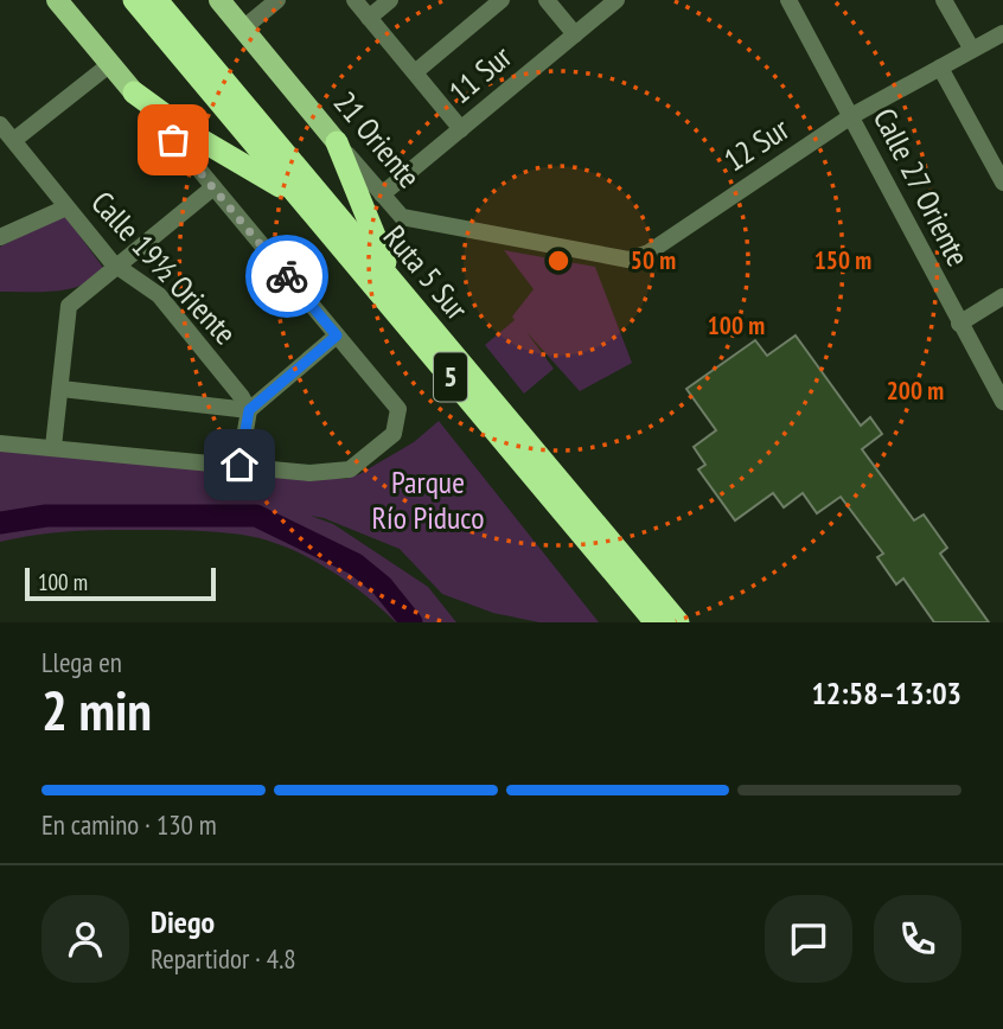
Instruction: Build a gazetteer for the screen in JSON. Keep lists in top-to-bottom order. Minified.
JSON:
{"streets":{"highway":["Ruta 5 Sur","5"],"main road":["21 Oriente"],"street":["11 Sur","12 Sur","Calle 27 Oriente","Calle 19½ Oriente"]},"crossings":[["11 Sur","21 Oriente"],["21 Oriente","12 Sur"],["12 Sur","Calle 27 Oriente"]],"parks":["Parque Río Piduco"],"scale_bar":"100 m","page":{"scale":"100 m","heading":["2 min","Llega en","12:58–13:03"],"panel":["Diego","Repartidor · 4.8"],"bar":"En camino · 130 m"},"rings":["50 m","150 m","100 m","200 m"]}
